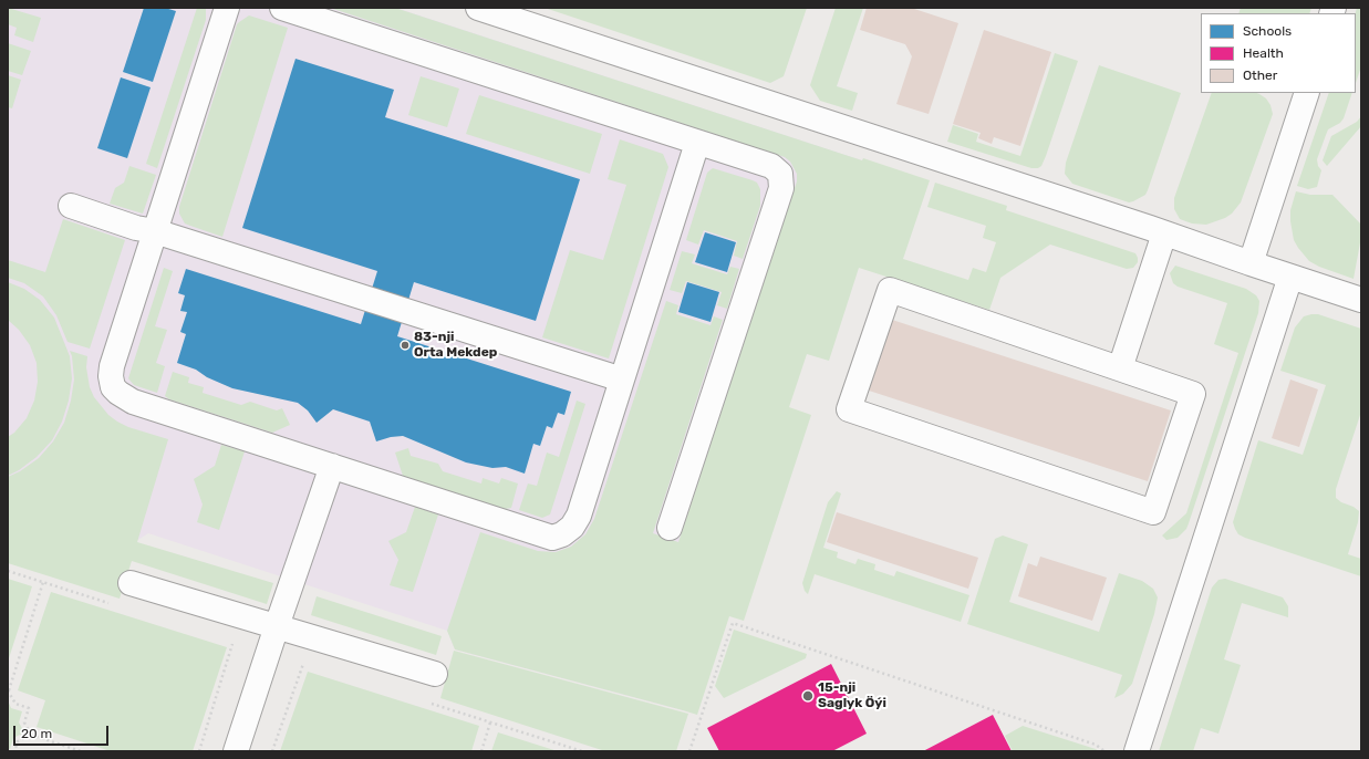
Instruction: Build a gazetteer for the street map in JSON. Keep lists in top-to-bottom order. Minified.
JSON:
{"places":["83-nji Orta Mekdep","15-nji Saglyk Öýi"],"legend":["Schools","Health","Other"],"scale_bar":"20 m"}
